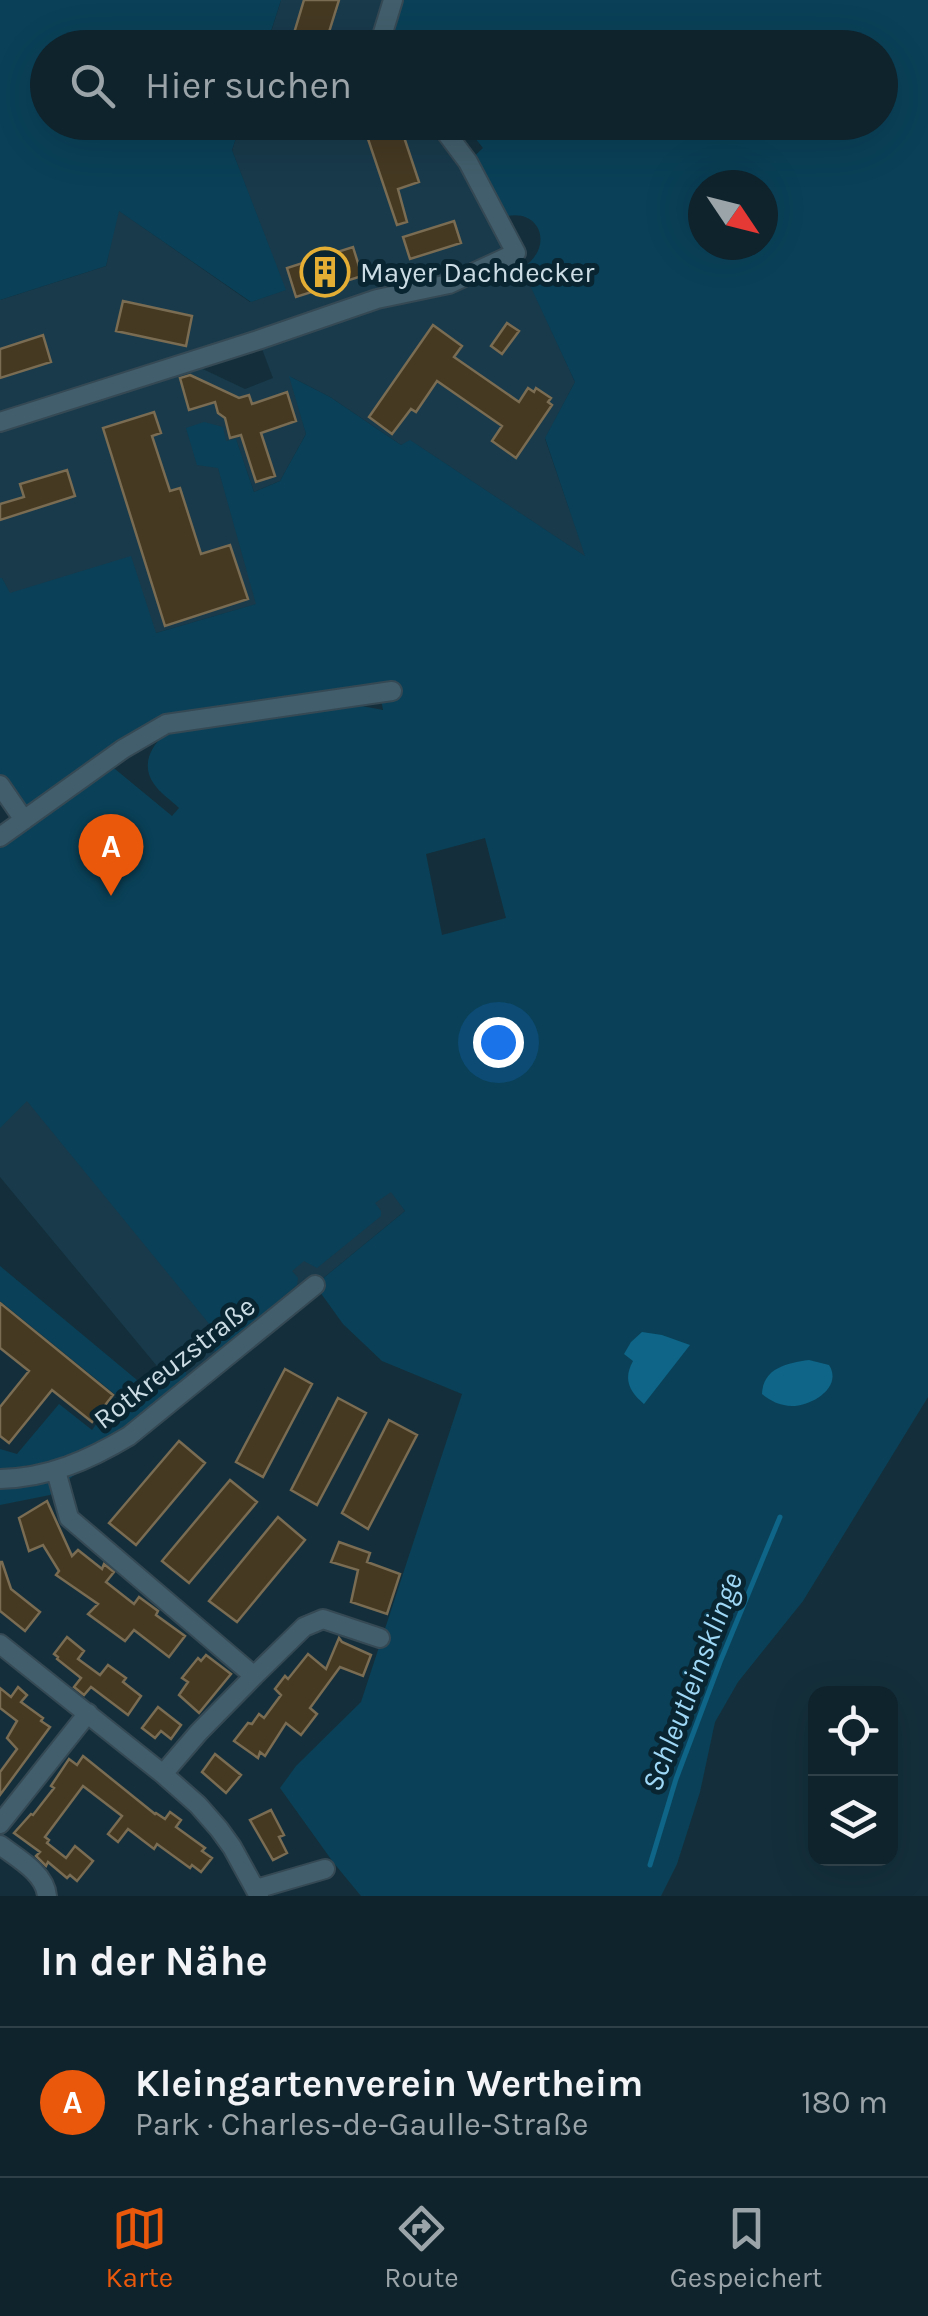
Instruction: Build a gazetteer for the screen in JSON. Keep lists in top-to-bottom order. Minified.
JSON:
{"streets":{"street":["Rotkreuzstraße"]},"water":["Schleutleinsklinge"],"places":{"building":["Mayer Dachdecker"]},"north":"bottom right","page":{"search":"Hier suchen","pins":"A","heading":"In der Nähe","list":[{"mark":"A","name":"Kleingartenverein Wertheim","note":"Park · Charles-de-Gaulle-Straße","value":"180 m"}],"nav":["Karte","Route","Gespeichert"]}}
